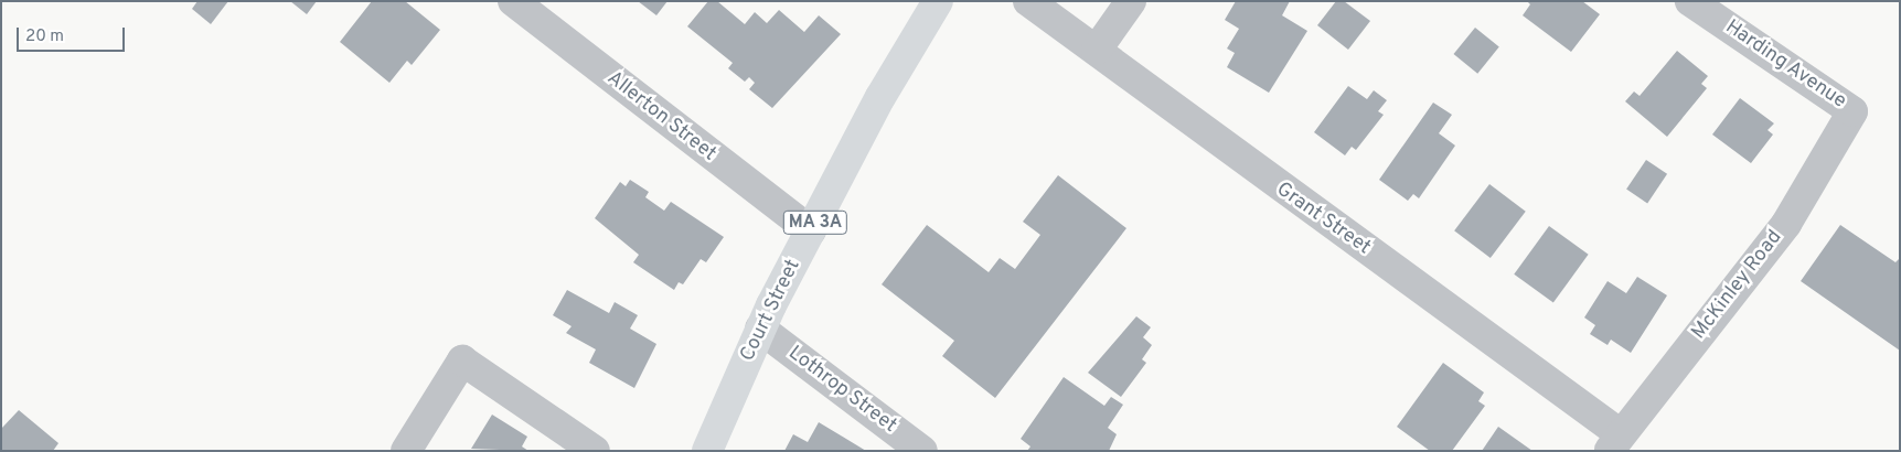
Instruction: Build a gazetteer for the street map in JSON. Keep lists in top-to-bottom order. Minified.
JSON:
{"streets":{"main road":["MA 3A","Court Street"],"street":["Harding Avenue","Allerton Street","Grant Street","McKinley Road","Lothrop Street"]},"crossings":[["Harding Avenue","McKinley Road"],["Allerton Street","Court Street"],["Grant Street","McKinley Road"],["Court Street","Lothrop Street"]],"scale_bar":"20 m"}
